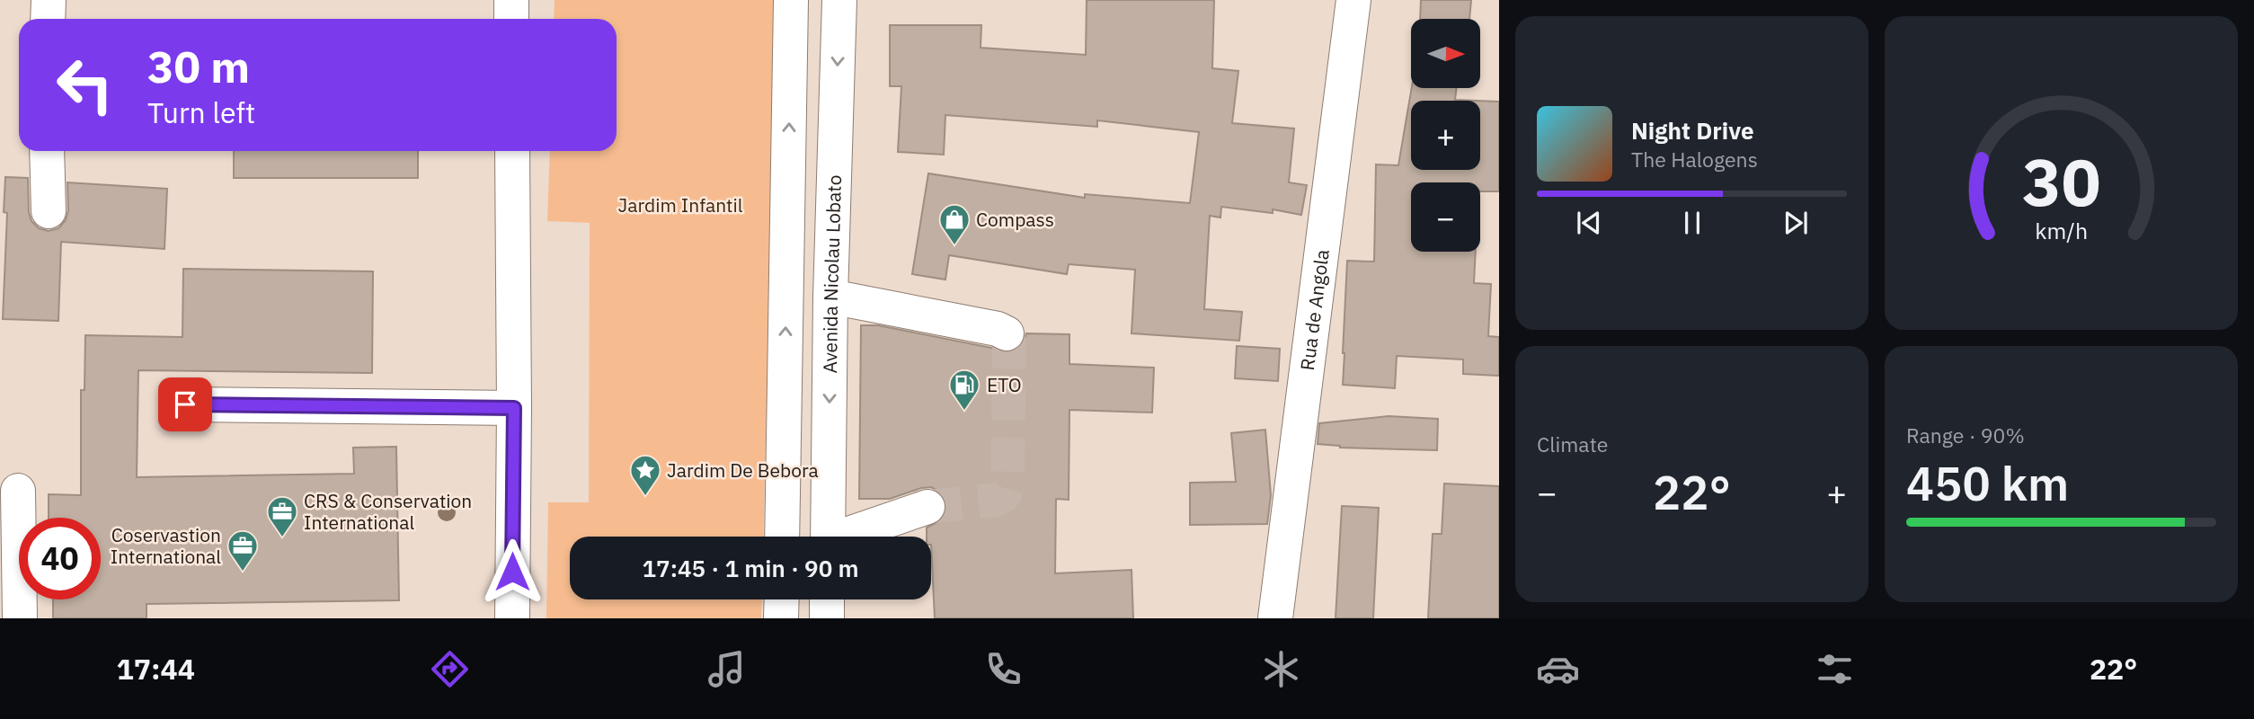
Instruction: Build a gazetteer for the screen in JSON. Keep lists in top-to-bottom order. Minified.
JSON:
{"streets":{"main road":["Avenida Nicolau Lobato","Rua de Angola"]},"parks":["Jardim Infantil"],"places":{"shop":["Compass"],"fuel station":["ETO"],"place":["Jardim De Bebora"],"office":["CRS & Conservation International","Coservastion International"]},"north":"right","page":{"map_buttons":["+","−"],"turn":["30 m","Turn left"],"song":["Night Drive","The Halogens"],"tile":["Climate",["Range · 90%","450 km"]],"heat":["−","22°","+"],"limit":"40","trip":"17:45 · 1 min · 90 m","tabs":["17:44","22°"],"gauge":["30","km/h"]}}
